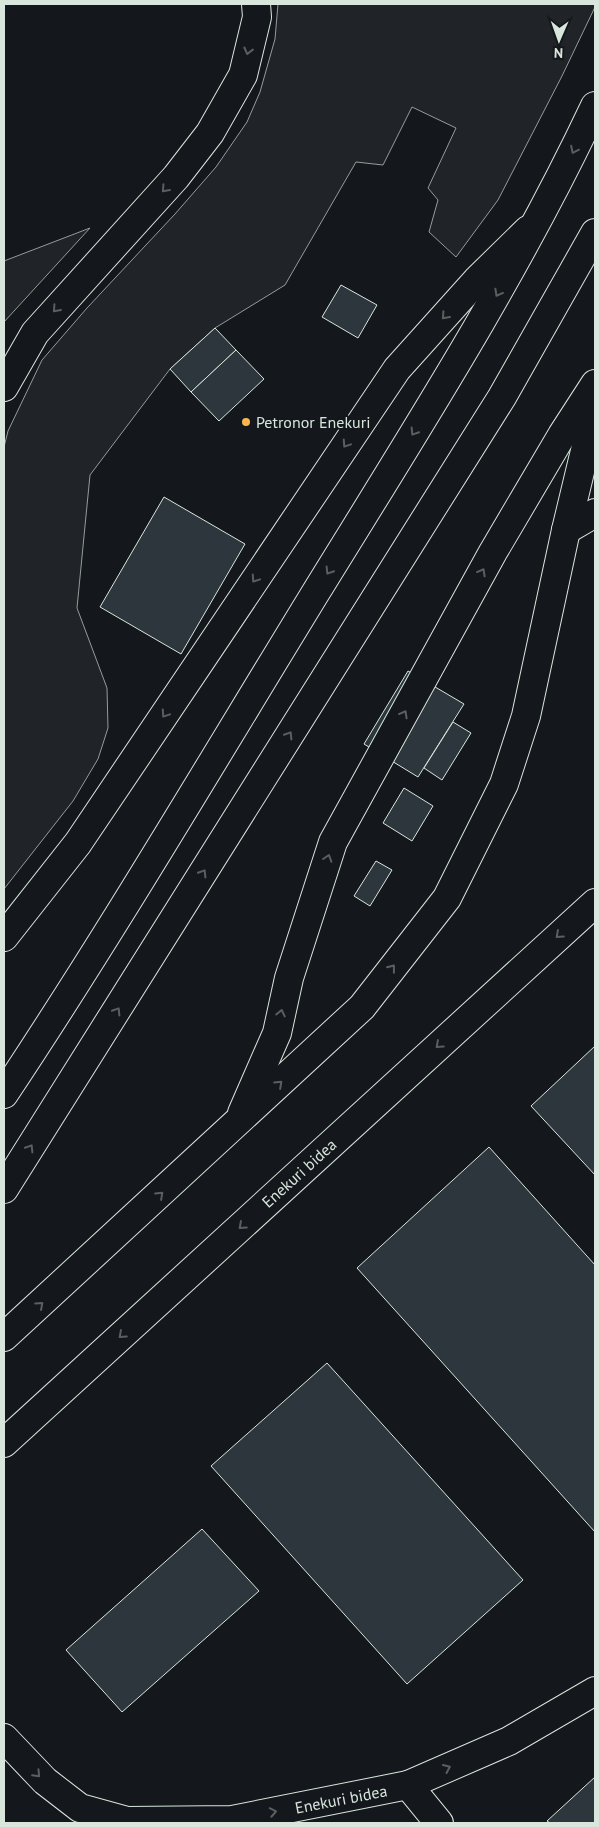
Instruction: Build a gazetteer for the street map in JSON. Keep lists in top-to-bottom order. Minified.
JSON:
{"streets":{"street":["Enekuri bidea"]},"places":["Petronor Enekuri"],"north":"bottom"}
